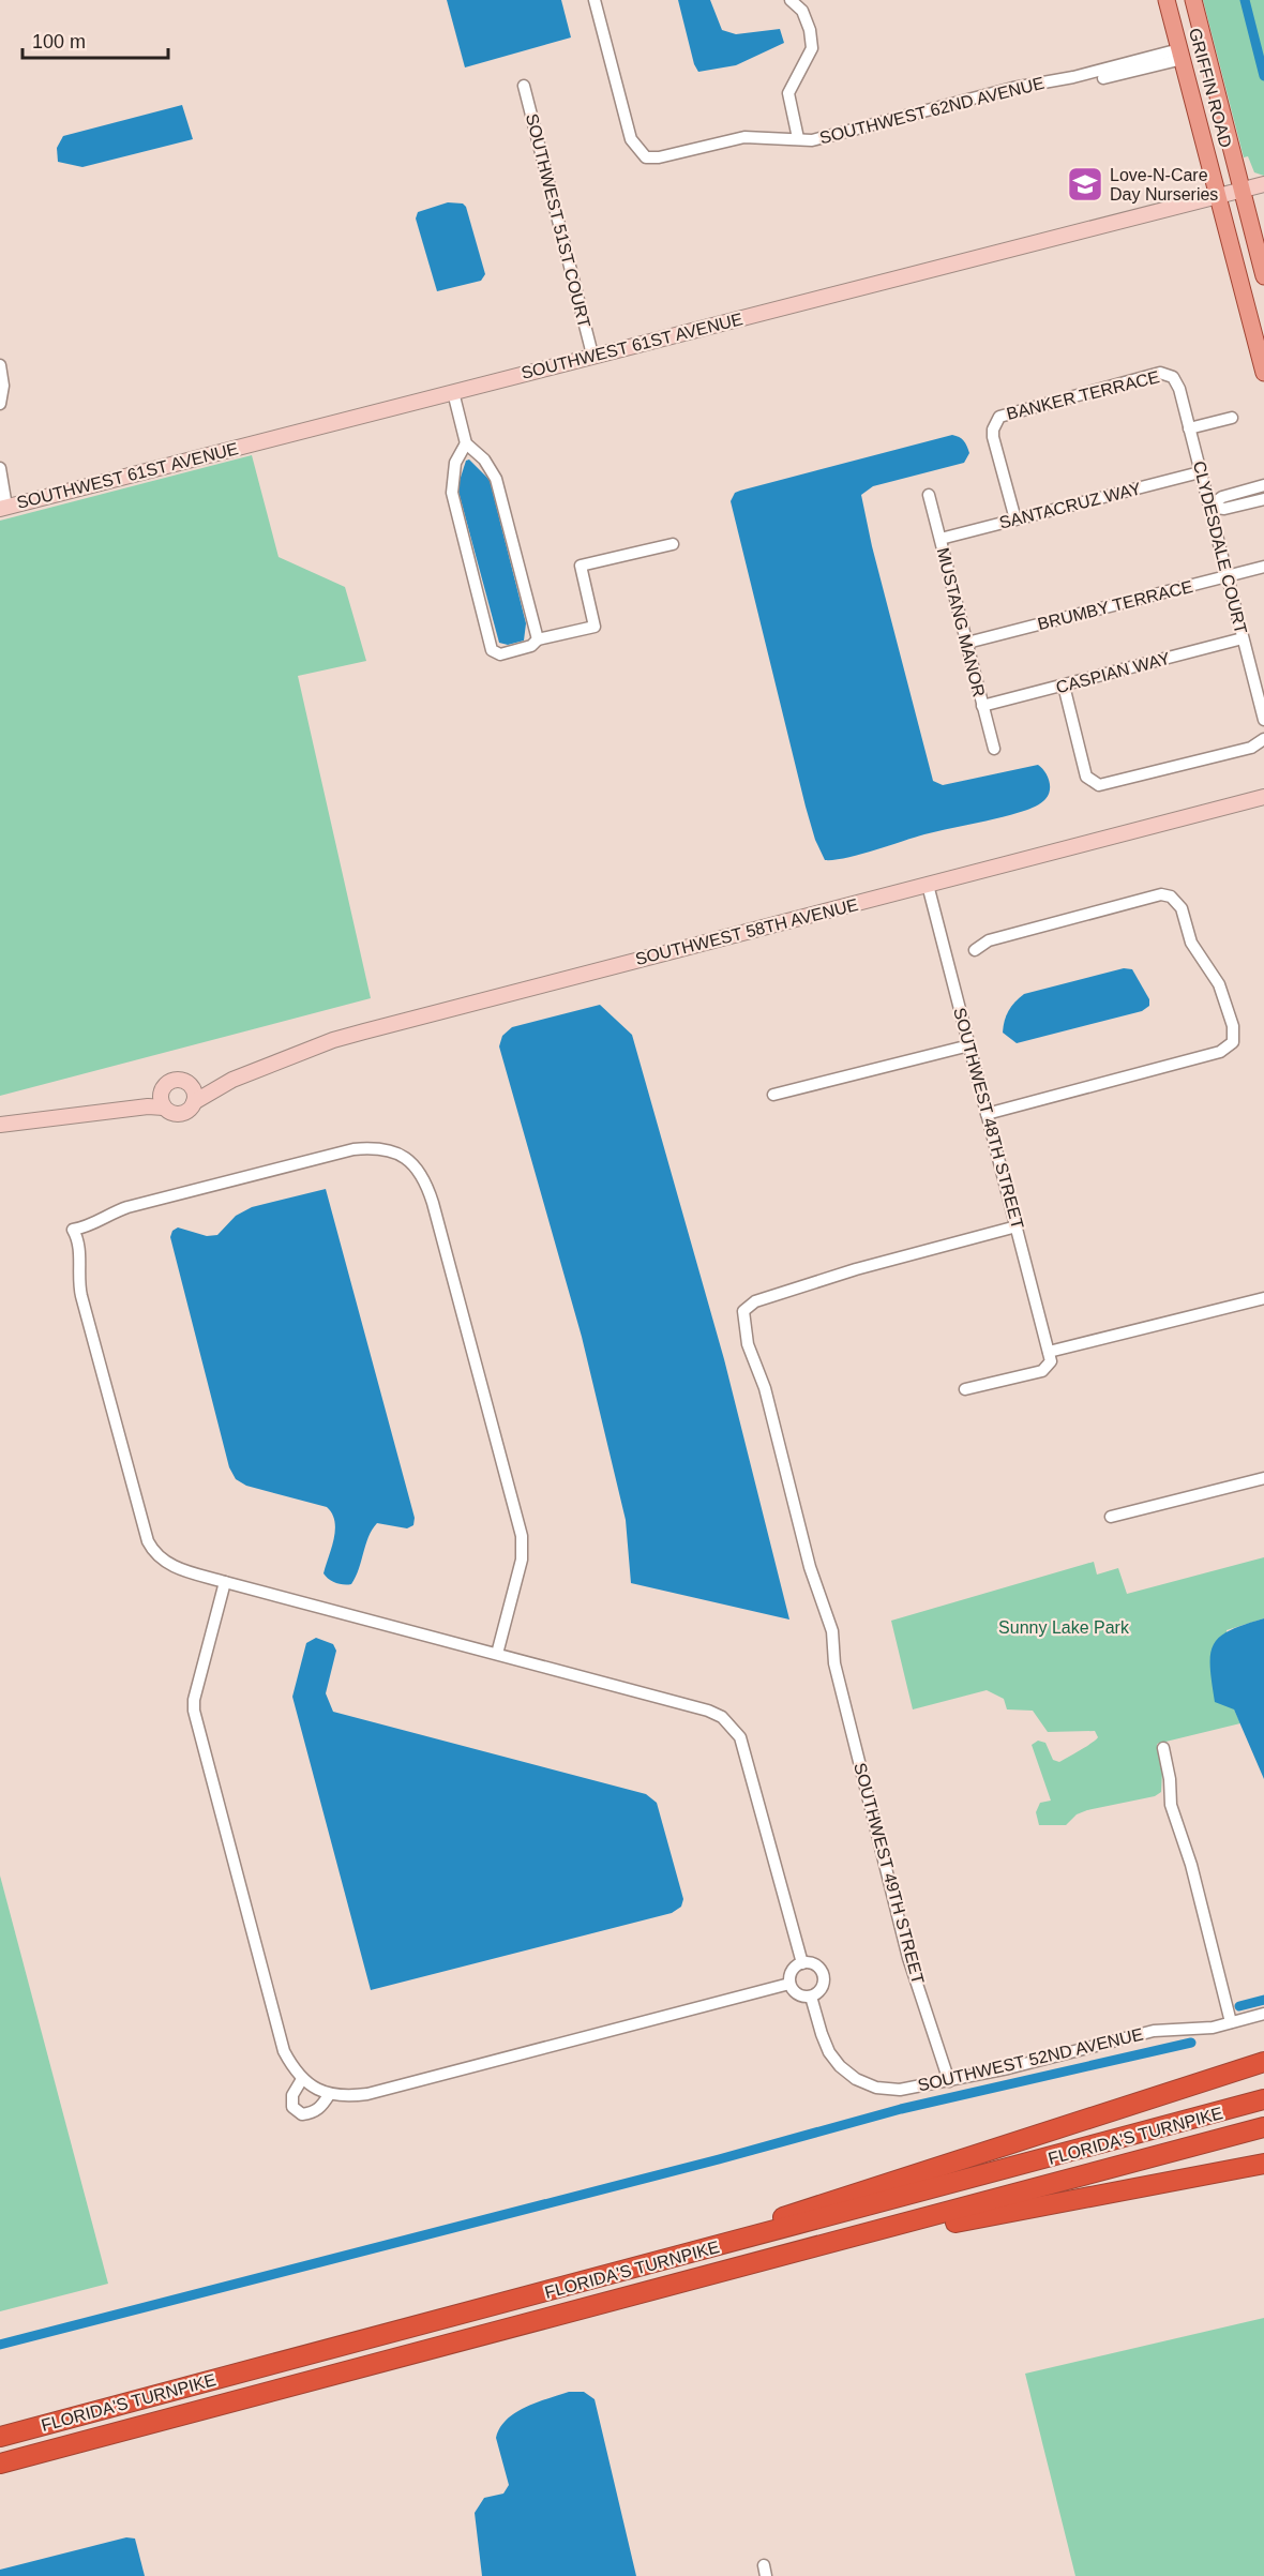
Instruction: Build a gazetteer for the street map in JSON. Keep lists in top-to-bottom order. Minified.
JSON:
{"streets":{"highway":["FLORIDA'S TURNPIKE"],"main road":["GRIFFIN ROAD"],"street":["SOUTHWEST 62ND AVENUE","SOUTHWEST 51ST COURT","SOUTHWEST 61ST AVENUE","BANKER TERRACE","SANTACRUZ WAY","CLYDESDALE COURT","BRUMBY TERRACE","MUSTANG MANOR","CASPIAN WAY","SOUTHWEST 58TH AVENUE","SOUTHWEST 48TH STREET","SOUTHWEST 49TH STREET","SOUTHWEST 52ND AVENUE"]},"crossings":[["GRIFFIN ROAD","SOUTHWEST 62ND AVENUE"],["GRIFFIN ROAD","SOUTHWEST 61ST AVENUE"],["SOUTHWEST 51ST COURT","SOUTHWEST 61ST AVENUE"],["BANKER TERRACE","SANTACRUZ WAY"],["BANKER TERRACE","CLYDESDALE COURT"],["SANTACRUZ WAY","CLYDESDALE COURT"],["SANTACRUZ WAY","MUSTANG MANOR"],["CLYDESDALE COURT","BRUMBY TERRACE"],["CLYDESDALE COURT","CASPIAN WAY"],["BRUMBY TERRACE","MUSTANG MANOR"],["MUSTANG MANOR","CASPIAN WAY"],["SOUTHWEST 58TH AVENUE","SOUTHWEST 48TH STREET"],["SOUTHWEST 48TH STREET","SOUTHWEST 49TH STREET"],["SOUTHWEST 49TH STREET","SOUTHWEST 52ND AVENUE"]],"parks":["Sunny Lake Park"],"places":{"school or university":["Love-N-Care Day Nurseries"]},"scale_bar":"100 m"}
